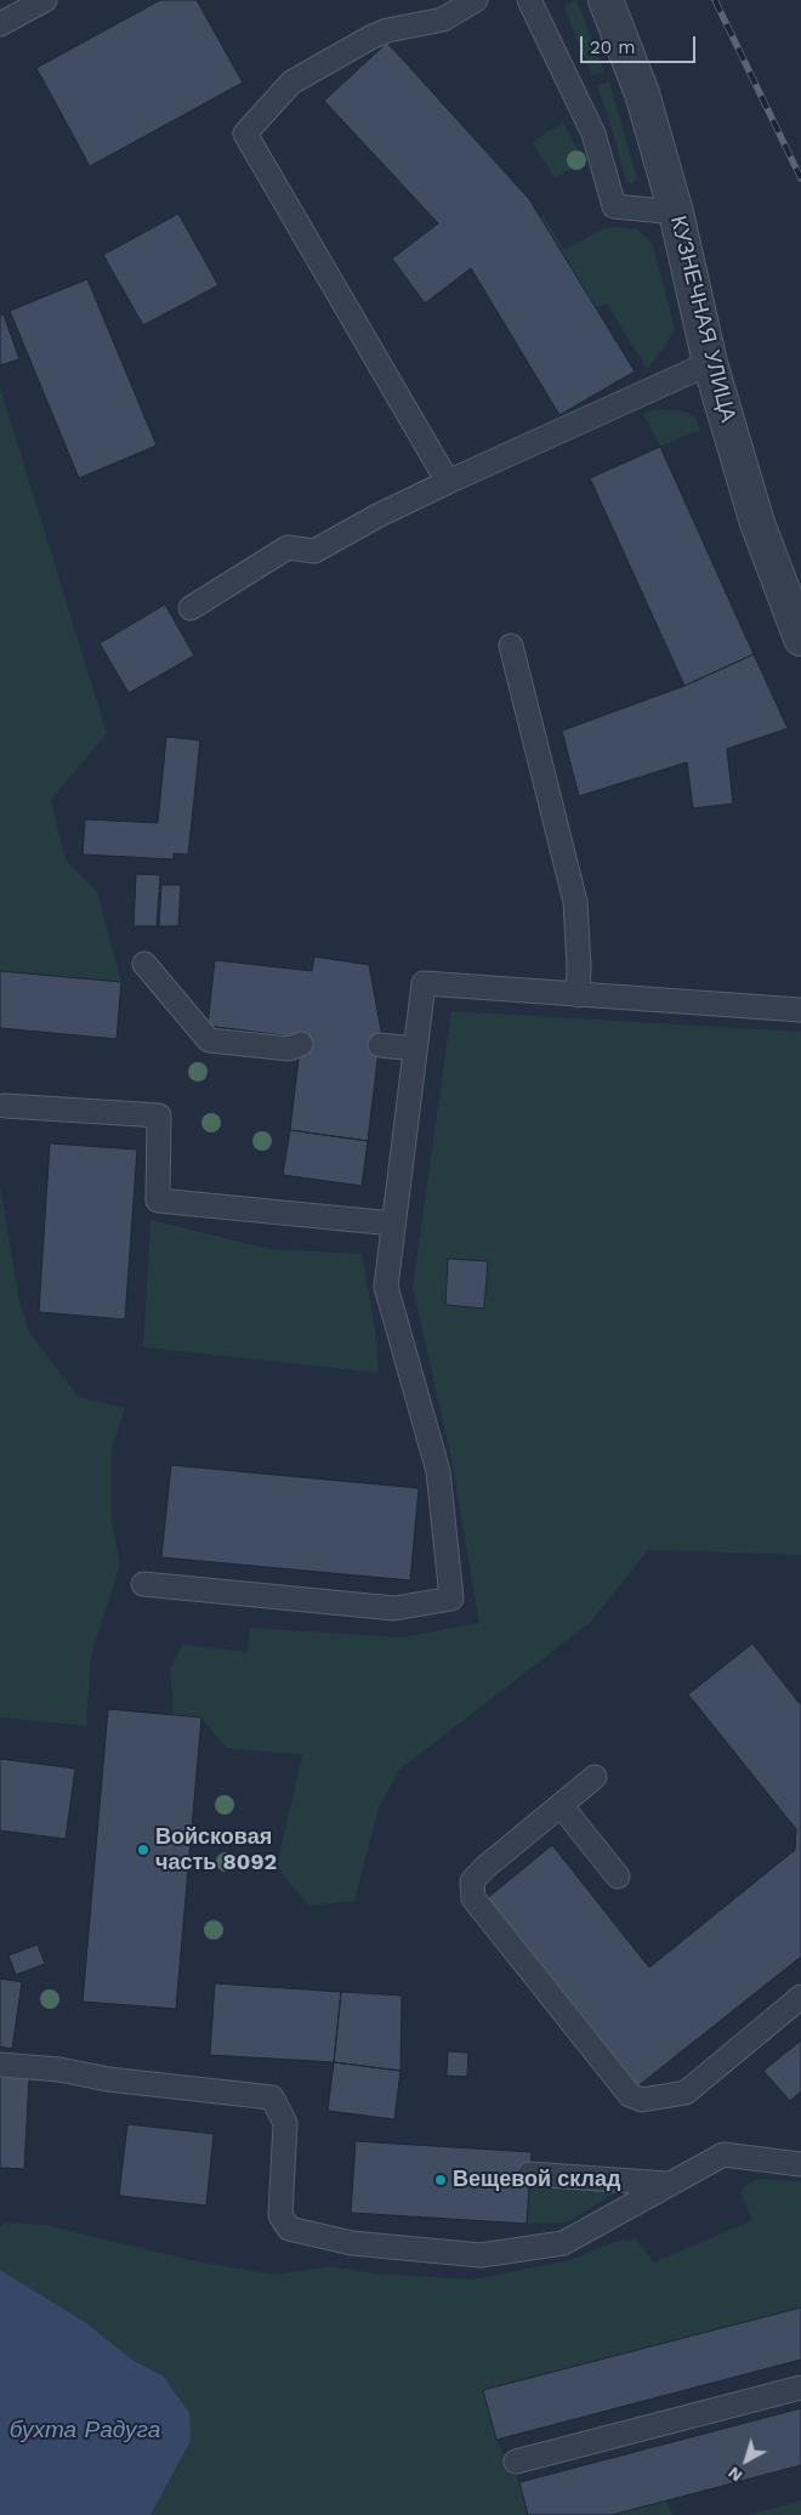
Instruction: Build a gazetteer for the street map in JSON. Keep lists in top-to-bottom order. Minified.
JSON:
{"streets":{"street":["КУЗНЕЧНАЯ УЛИЦА"]},"water":["бухта Радуга"],"places":["Войсковая часть 8092","Вещевой склад"],"scale_bar":"20 m","north":"bottom left"}
